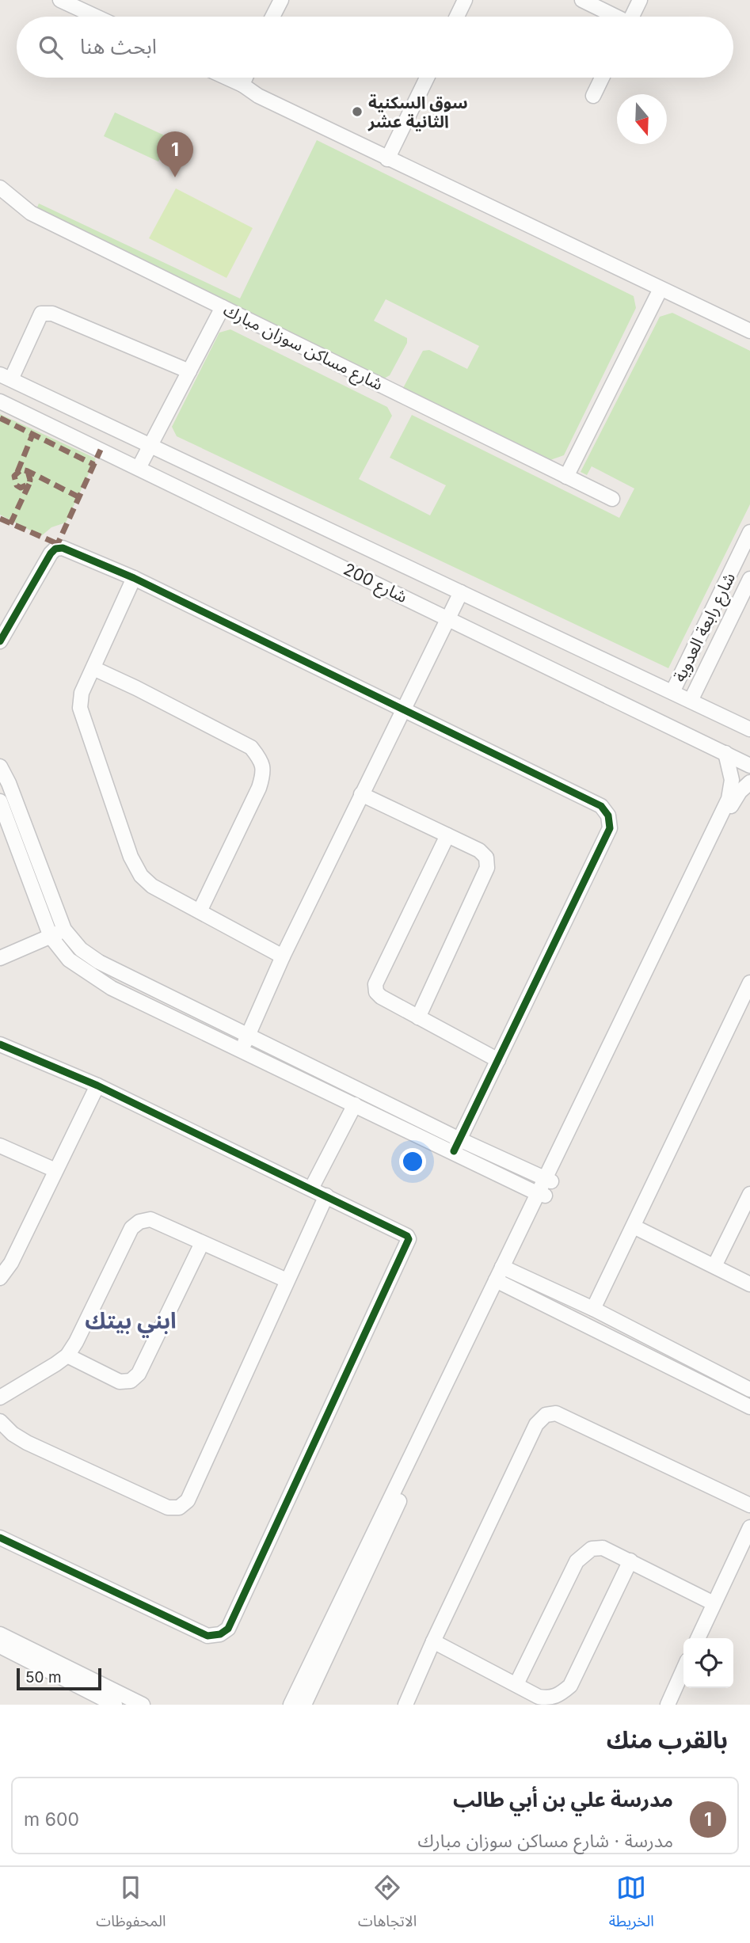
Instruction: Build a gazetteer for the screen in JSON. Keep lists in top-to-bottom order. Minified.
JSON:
{"streets":{"street":["شارع مساكن سوزان مبارك","شارع 200","شارع رابعة العدوية"]},"crossings":[["شارع 200","شارع رابعة العدوية"]],"districts":["ابني بيتك"],"places":["سوق السكنية الثانية عشر"],"scale_bar":"50 m","north":"bottom","page":{"search":"ابحث هنا","pins":"1","scale":"50 m","heading":"بالقرب منك","list":[{"mark":"1","name":"مدرسة علي بن أبي طالب","note":"مدرسة · شارع مساكن سوزان مبارك","value":"600 m"}],"nav":["الخريطة","الاتجاهات","المحفوظات"]}}
